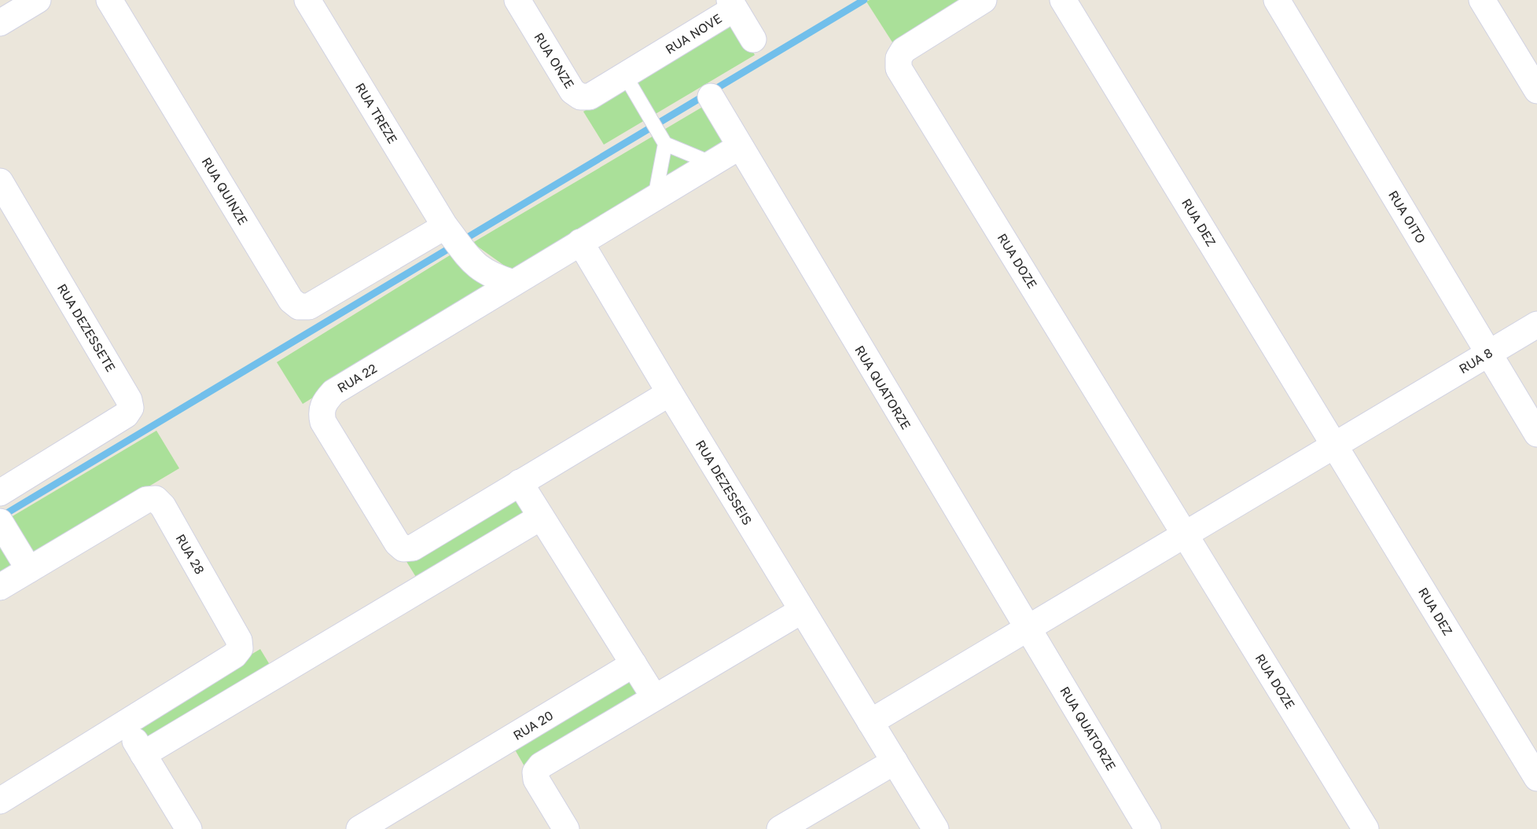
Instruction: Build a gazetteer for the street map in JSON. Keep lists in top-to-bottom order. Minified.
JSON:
{"streets":{"street":["RUA NOVE","RUA ONZE","RUA TREZE","RUA QUINZE","RUA OITO","RUA DEZ","RUA DOZE","RUA DEZESSETE","RUA 8","RUA 22","RUA QUATORZE","RUA DEZESSEIS","RUA 28","RUA 20"]},"crossings":[["RUA NOVE","RUA ONZE"],["RUA TREZE","RUA QUINZE"],["RUA TREZE","RUA 22"],["RUA OITO","RUA 8"],["RUA DEZ","RUA 8"],["RUA 22","RUA DEZESSEIS"]]}
